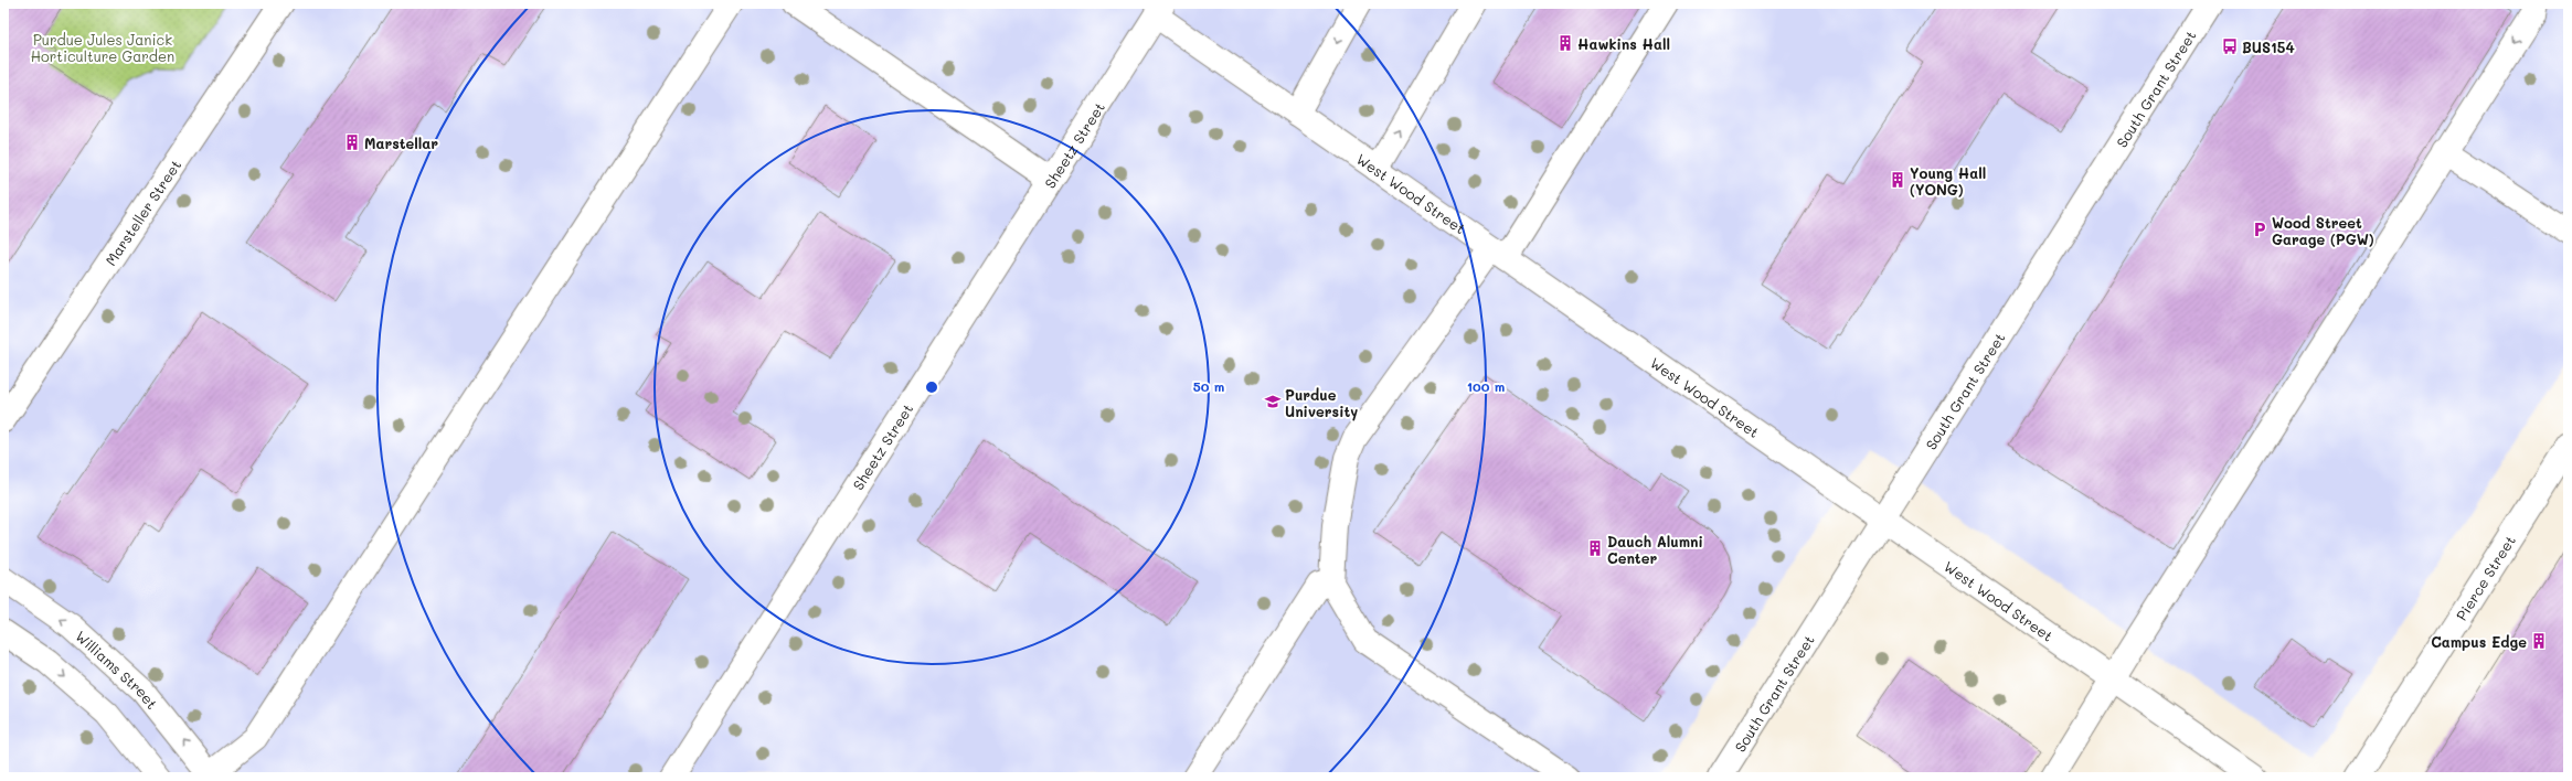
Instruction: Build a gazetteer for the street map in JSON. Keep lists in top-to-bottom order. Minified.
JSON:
{"streets":{"street":["South Grant Street","Sheetz Street","West Wood Street","Marsteller Street","Pierce Street","Williams Street"]},"crossings":[["South Grant Street","West Wood Street"],["Sheetz Street","West Wood Street"]],"parks":["Purdue Jules Janick Horticulture Garden"],"places":{"building":["Hawkins Hall","Marstellar","Young Hall (YONG)","Dauch Alumni Center","Campus Edge"],"bus stop":["BUS154"],"parking":["Wood Street Garage (PGW)"],"school or university":["Purdue University"]},"rings":["50 m","100 m"]}
